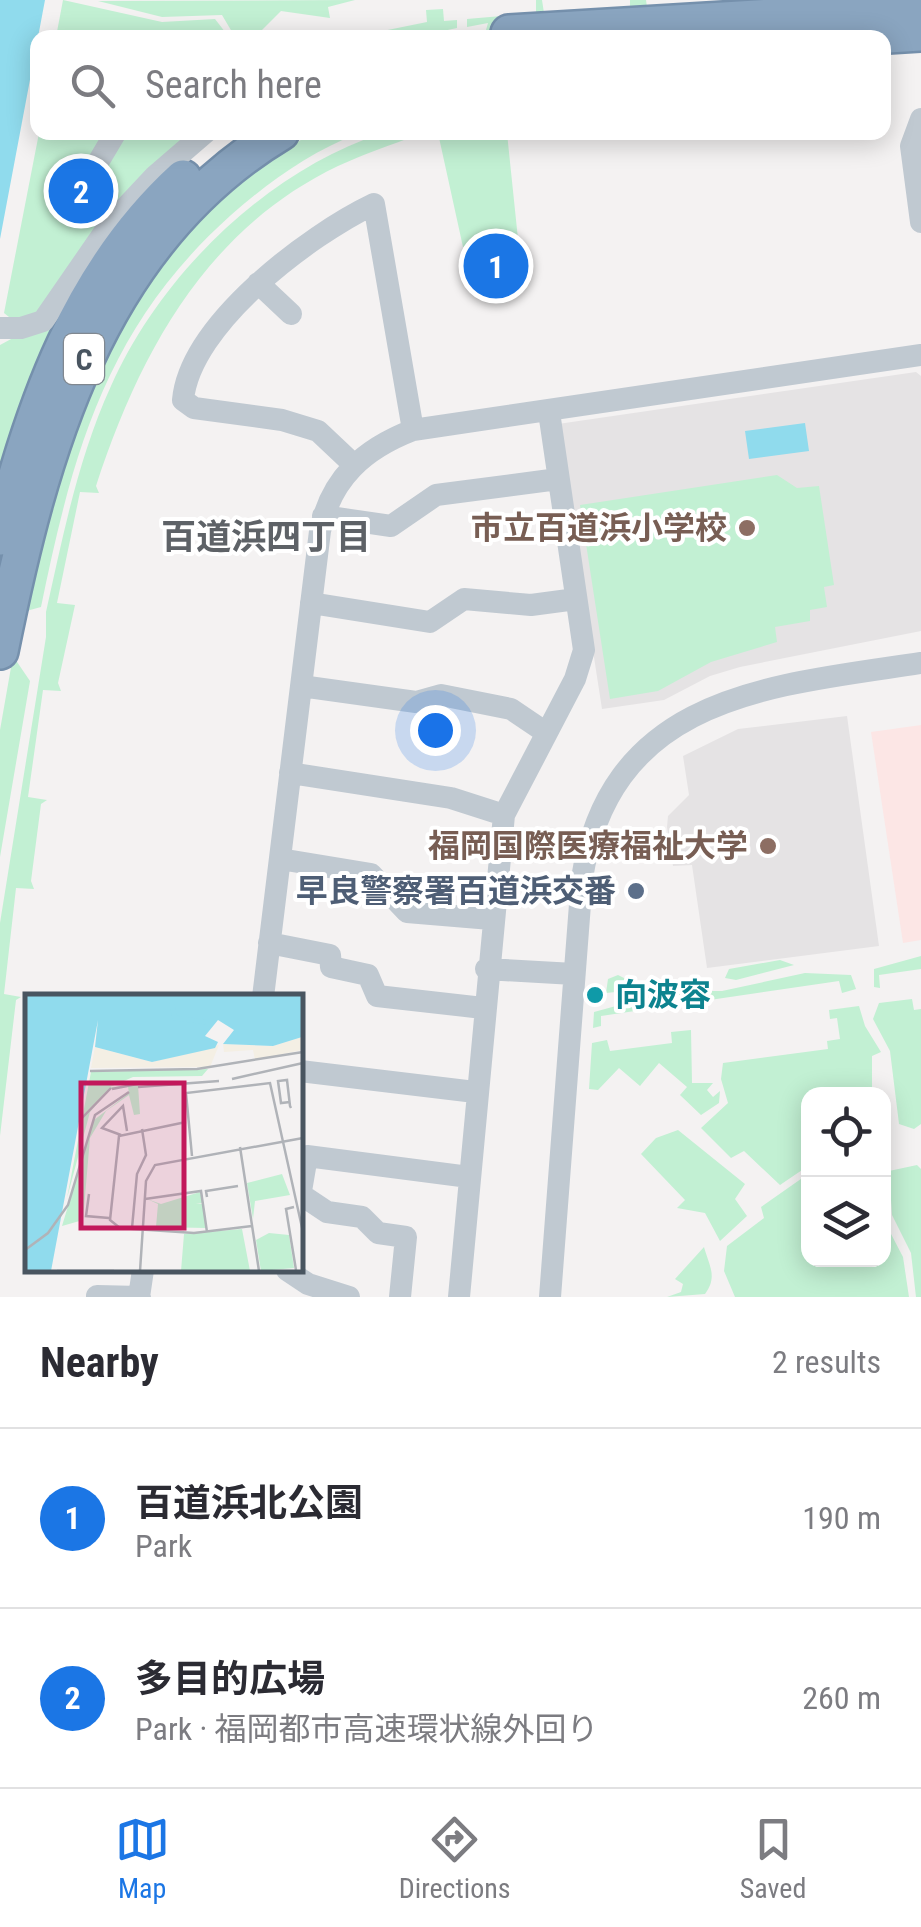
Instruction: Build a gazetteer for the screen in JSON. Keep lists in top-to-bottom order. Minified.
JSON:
{"streets":{"highway":["C"]},"districts":["百道浜四丁目"],"places":["市立百道浜小学校","福岡国際医療福祉大学","早良警察署百道浜交番","向波容"],"page":{"search":"Search here","pins":["2","1"],"heading":["Nearby","2 results"],"list":[{"mark":"1","name":"百道浜北公園","note":"Park","value":"190 m"},{"mark":"2","name":"多目的広場","note":"Park · 福岡都市高速環状線外回り","value":"260 m"}],"nav":["Map","Directions","Saved"]}}
